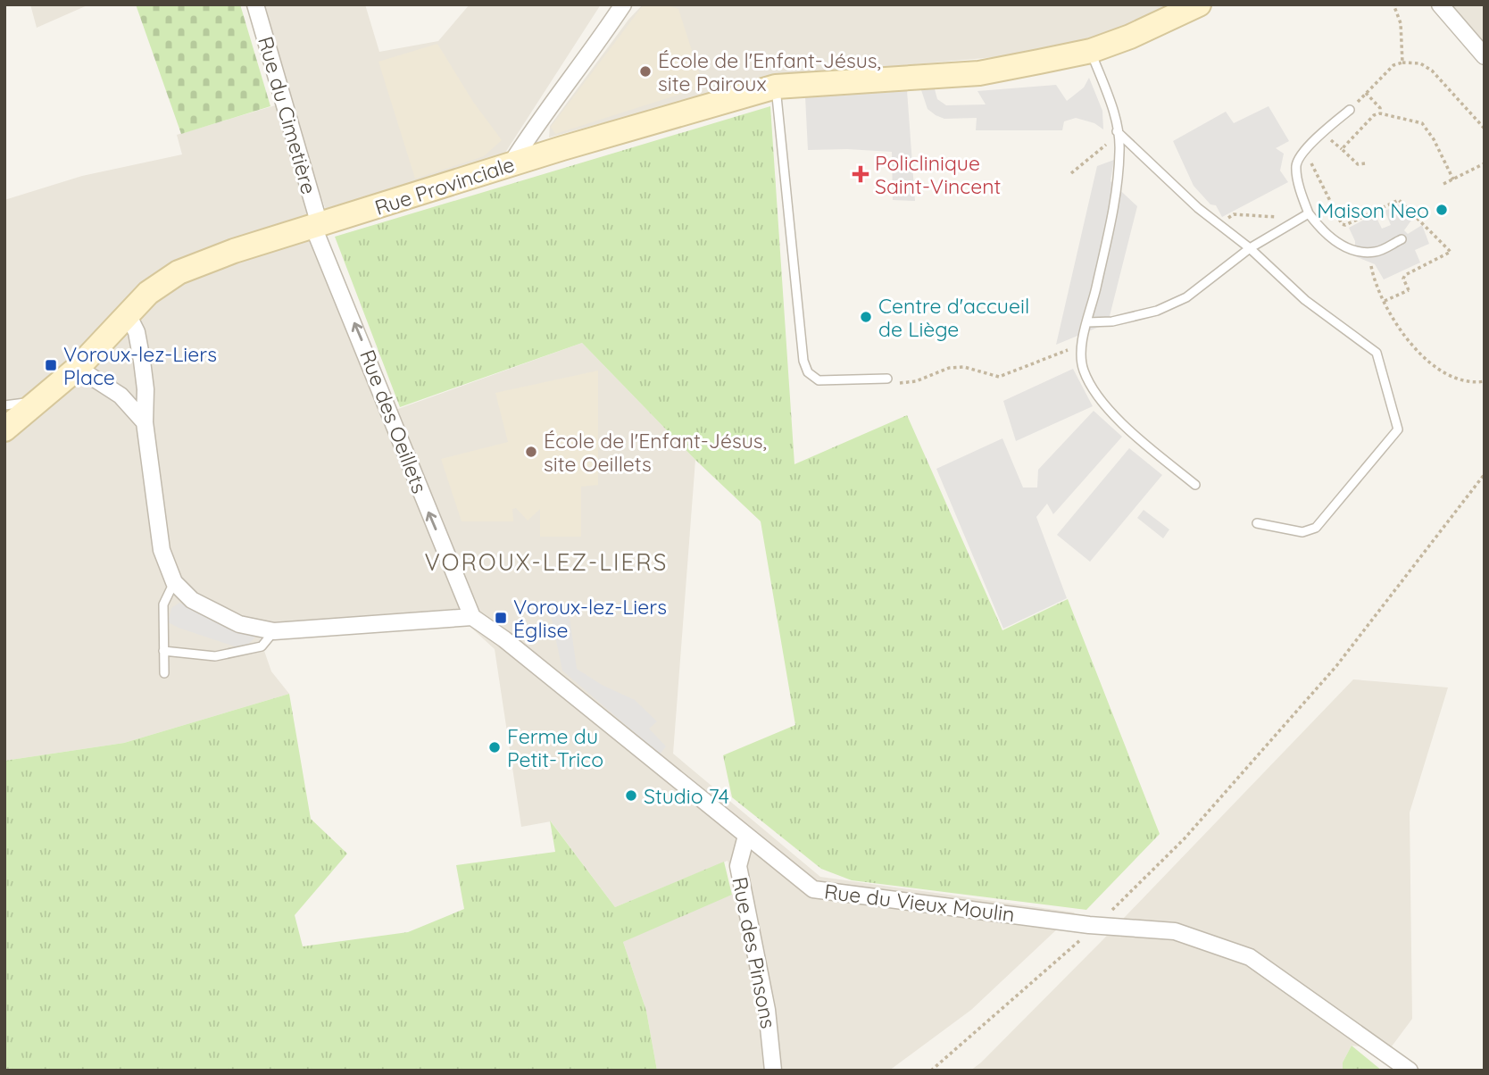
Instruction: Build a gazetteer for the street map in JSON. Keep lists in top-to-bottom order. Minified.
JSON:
{"streets":{"main road":["Rue Provinciale"],"street":["Rue du Cimetière","Rue des Oeillets","Rue du Vieux Moulin","Rue des Pinsons"]},"crossings":[["Rue du Cimetière","Rue Provinciale"],["Rue du Cimetière","Rue des Oeillets"],["Rue Provinciale","Rue des Oeillets"],["Rue des Oeillets","Rue du Vieux Moulin"],["Rue du Vieux Moulin","Rue des Pinsons"]],"one_way":["Rue des Oeillets"],"districts":["VOROUX-LEZ-LIERS"],"places":{"other":["École de l'Enfant-Jésus, site Pairoux","Maison Neo","Centre d'accueil de Liège","École de l'Enfant-Jésus, site Oeillets","Ferme du Petit-Trico","Studio 74"],"health":["Policlinique Saint-Vincent"],"transit":["Voroux-lez-Liers Place","Voroux-lez-Liers Église"]}}
